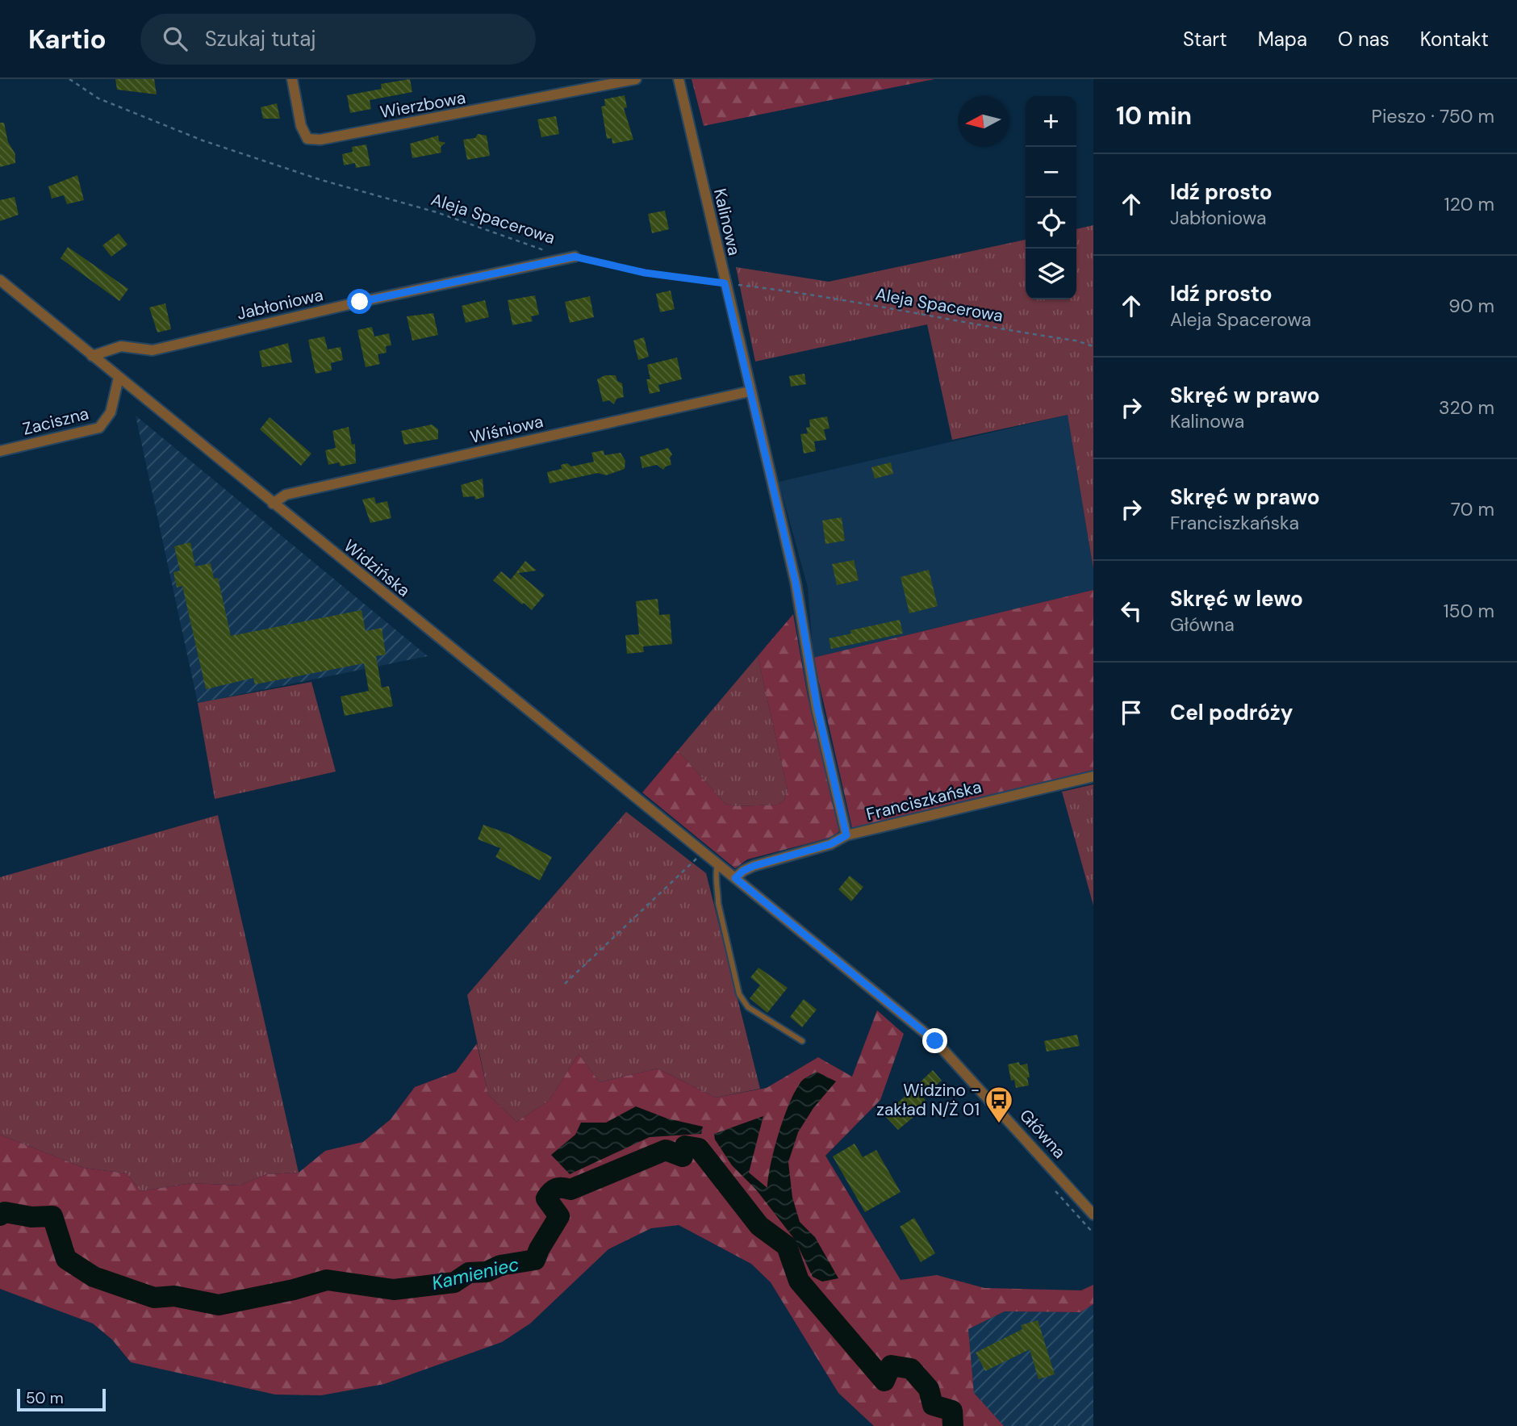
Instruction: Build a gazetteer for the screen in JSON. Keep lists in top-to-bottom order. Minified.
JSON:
{"streets":{"street":["Wierzbowa","Kalinowa","Jabłoniowa","Zaciszna","Wiśniowa","Widzińska","Franciszkańska","Główna"],"path":["Aleja Spacerowa"]},"crossings":[["Aleja Spacerowa","Kalinowa"],["Aleja Spacerowa","Jabłoniowa"],["Kalinowa","Wiśniowa"],["Kalinowa","Franciszkańska"],["Jabłoniowa","Widzińska"],["Zaciszna","Widzińska"],["Wiśniowa","Widzińska"],["Widzińska","Franciszkańska"],["Widzińska","Główna"],["Franciszkańska","Główna"]],"water":["Kamieniec"],"places":{"bus stop":["Widzino - zakład N/Ż 01"]},"scale_bar":"50 m","north":"left","page":{"header":"Kartio","search":"Szukaj tutaj","nav":["Start","Mapa","O nas","Kontakt"],"heading":["10 min","Pieszo · 750 m"],"map_buttons":["+","−"],"list":[["Idź prosto","Jabłoniowa","120 m"],["Idź prosto","Aleja Spacerowa","90 m"],["Skręć w prawo","Kalinowa","320 m"],["Skręć w prawo","Franciszkańska","70 m"],["Skręć w lewo","Główna","150 m"],"Cel podróży"],"scale":"50 m"}}
